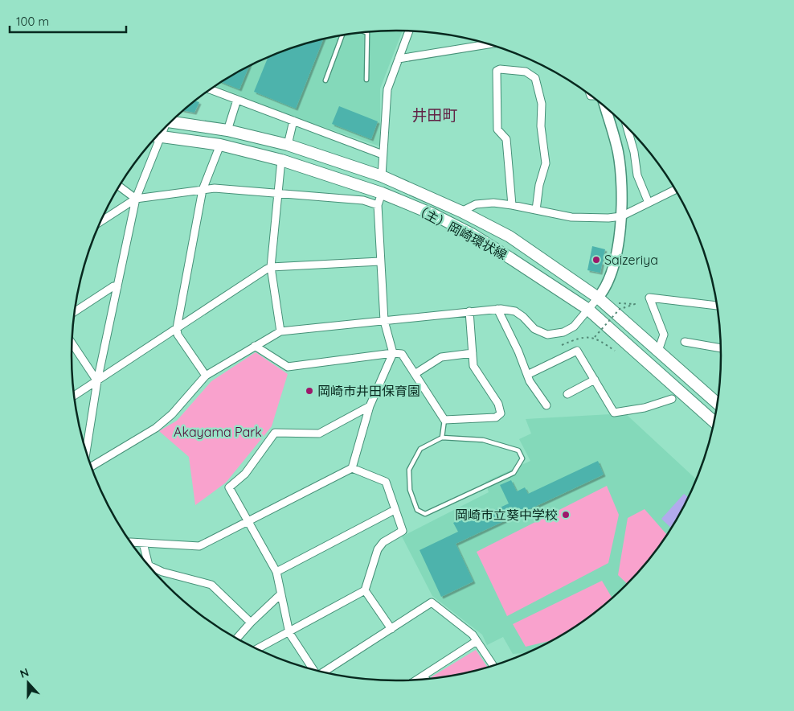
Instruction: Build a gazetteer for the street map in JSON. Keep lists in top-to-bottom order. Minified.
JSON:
{"streets":{"main road":["（主）岡崎環状線"]},"districts":["井田町"],"parks":["Akayama Park"],"places":["Saizeriya","岡崎市井田保育園","岡崎市立葵中学校"],"scale_bar":"100 m","north":"top"}
